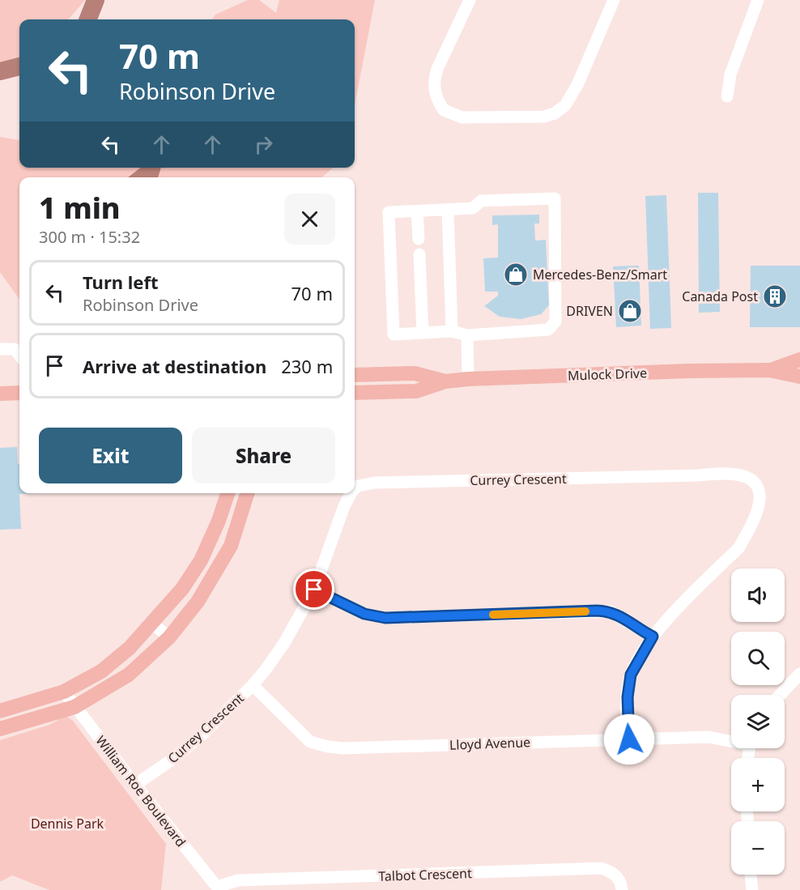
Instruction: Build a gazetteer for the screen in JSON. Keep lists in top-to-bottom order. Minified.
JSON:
{"streets":{"main road":["Mulock Drive"],"street":["Currey Crescent","Lloyd Avenue","William Roe Boulevard","Talbot Crescent"]},"crossings":[["Currey Crescent","Lloyd Avenue"],["Currey Crescent","William Roe Boulevard"],["William Roe Boulevard","Talbot Crescent"]],"parks":["Dennis Park"],"places":{"shop":["Mercedes-Benz/Smart","DRIVEN"],"building":["Canada Post"]},"page":{"turn":["70 m","Robinson Drive"],"heading":["1 min","300 m · 15:32"],"list":[{"name":"Turn left","note":"Robinson Drive","value":"70 m"},{"name":"Arrive at destination","value":"230 m"}],"buttons":["Exit","Share"],"map_buttons":["+","−"]}}
